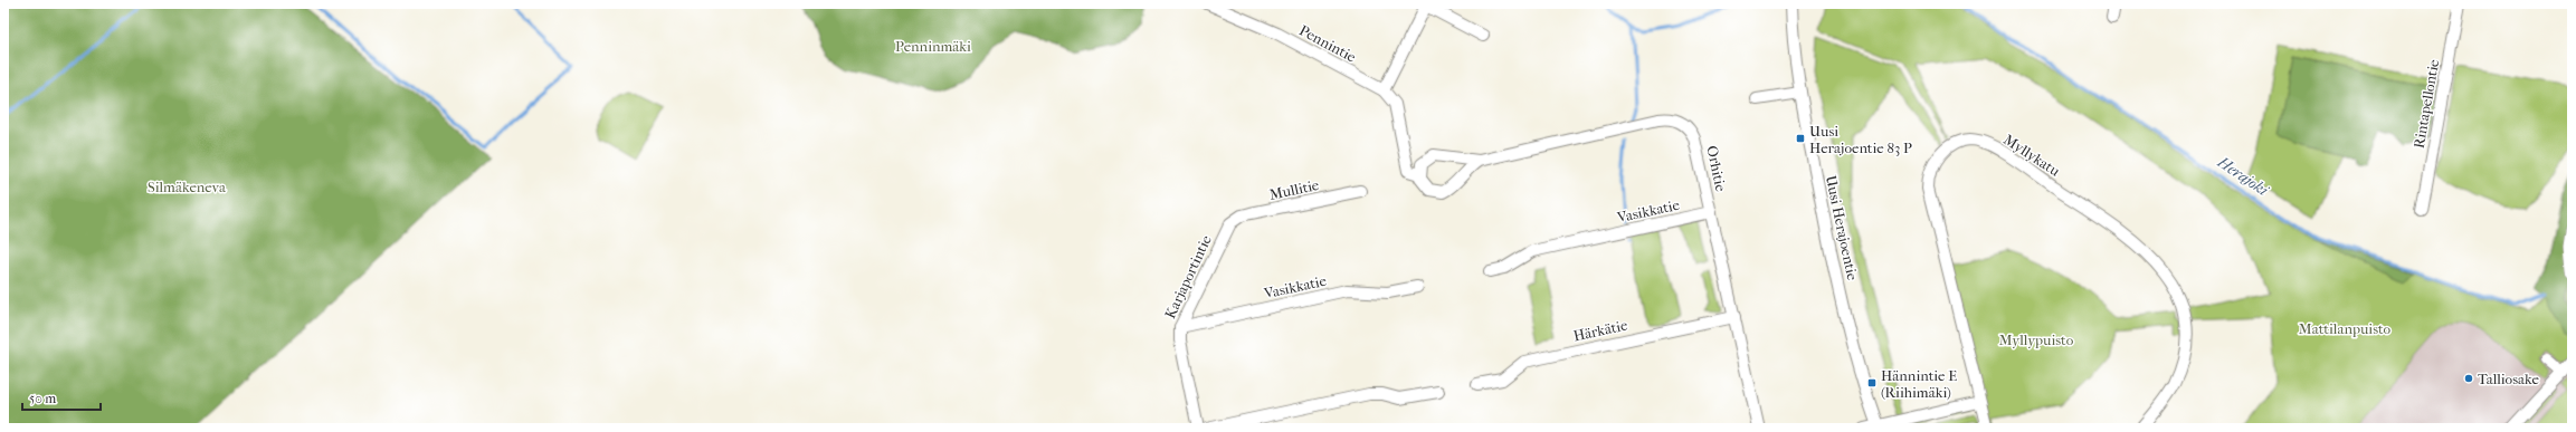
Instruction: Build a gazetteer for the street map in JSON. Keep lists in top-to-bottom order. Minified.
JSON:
{"streets":{"street":["Pennintie","Rintapellontie","Myllykatu","Orhitie","Mullitie","Vasikkatie","Uusi Herajoentie","Karjaportintie","Härkätie"]},"crossings":[["Orhitie","Vasikkatie"],["Orhitie","Härkätie"],["Mullitie","Karjaportintie"],["Vasikkatie","Karjaportintie"]],"water":["Herajoki"],"parks":["Penninmäki","Silmäkeneva","Mattilanpuisto","Myllypuisto"],"places":{"transit":["Uusi Herajoentie 83 P","Hännintie E (Riihimäki)"],"other":["Talliosake"]},"scale_bar":"50 m"}
